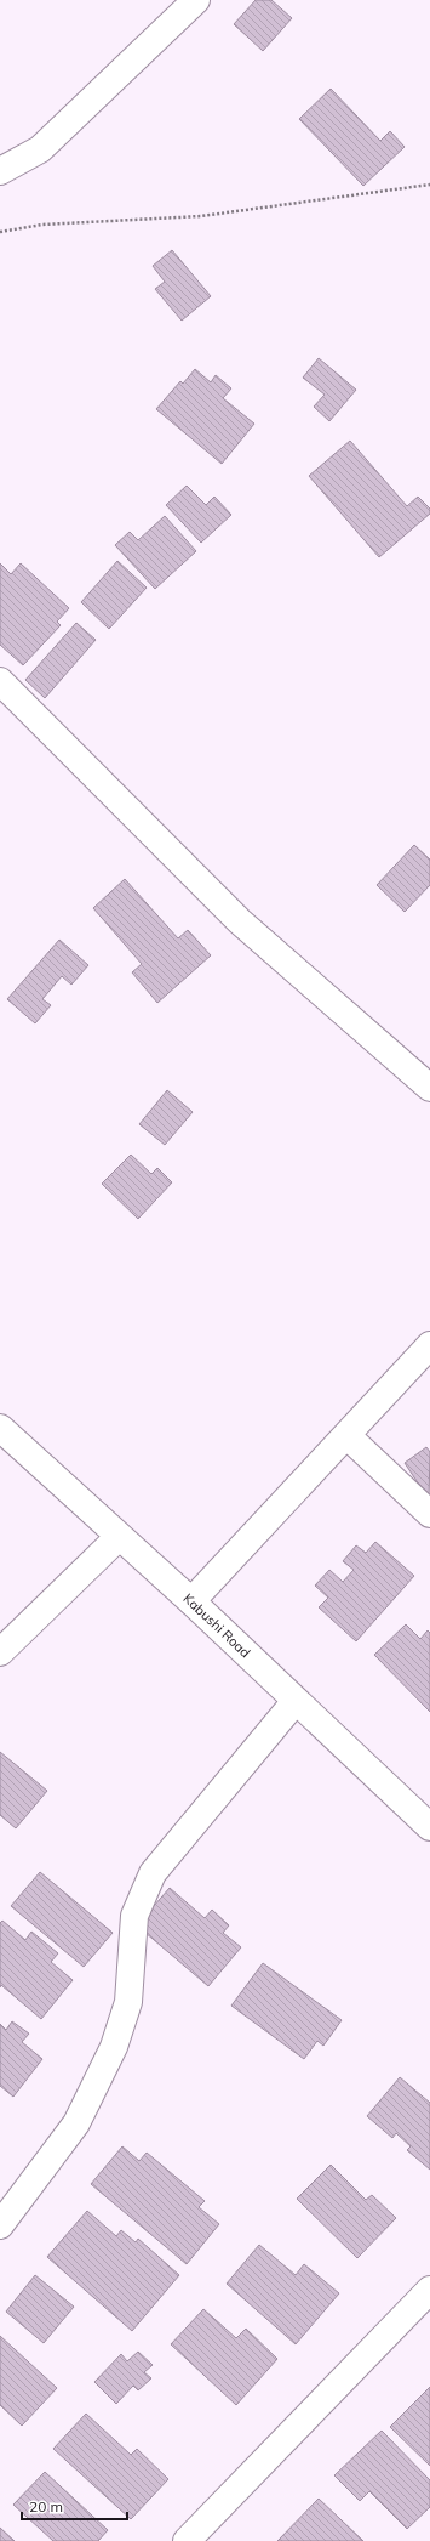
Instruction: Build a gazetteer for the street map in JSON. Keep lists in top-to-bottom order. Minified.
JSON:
{"streets":{"street":["Kabushi Road"]},"scale_bar":"20 m"}
